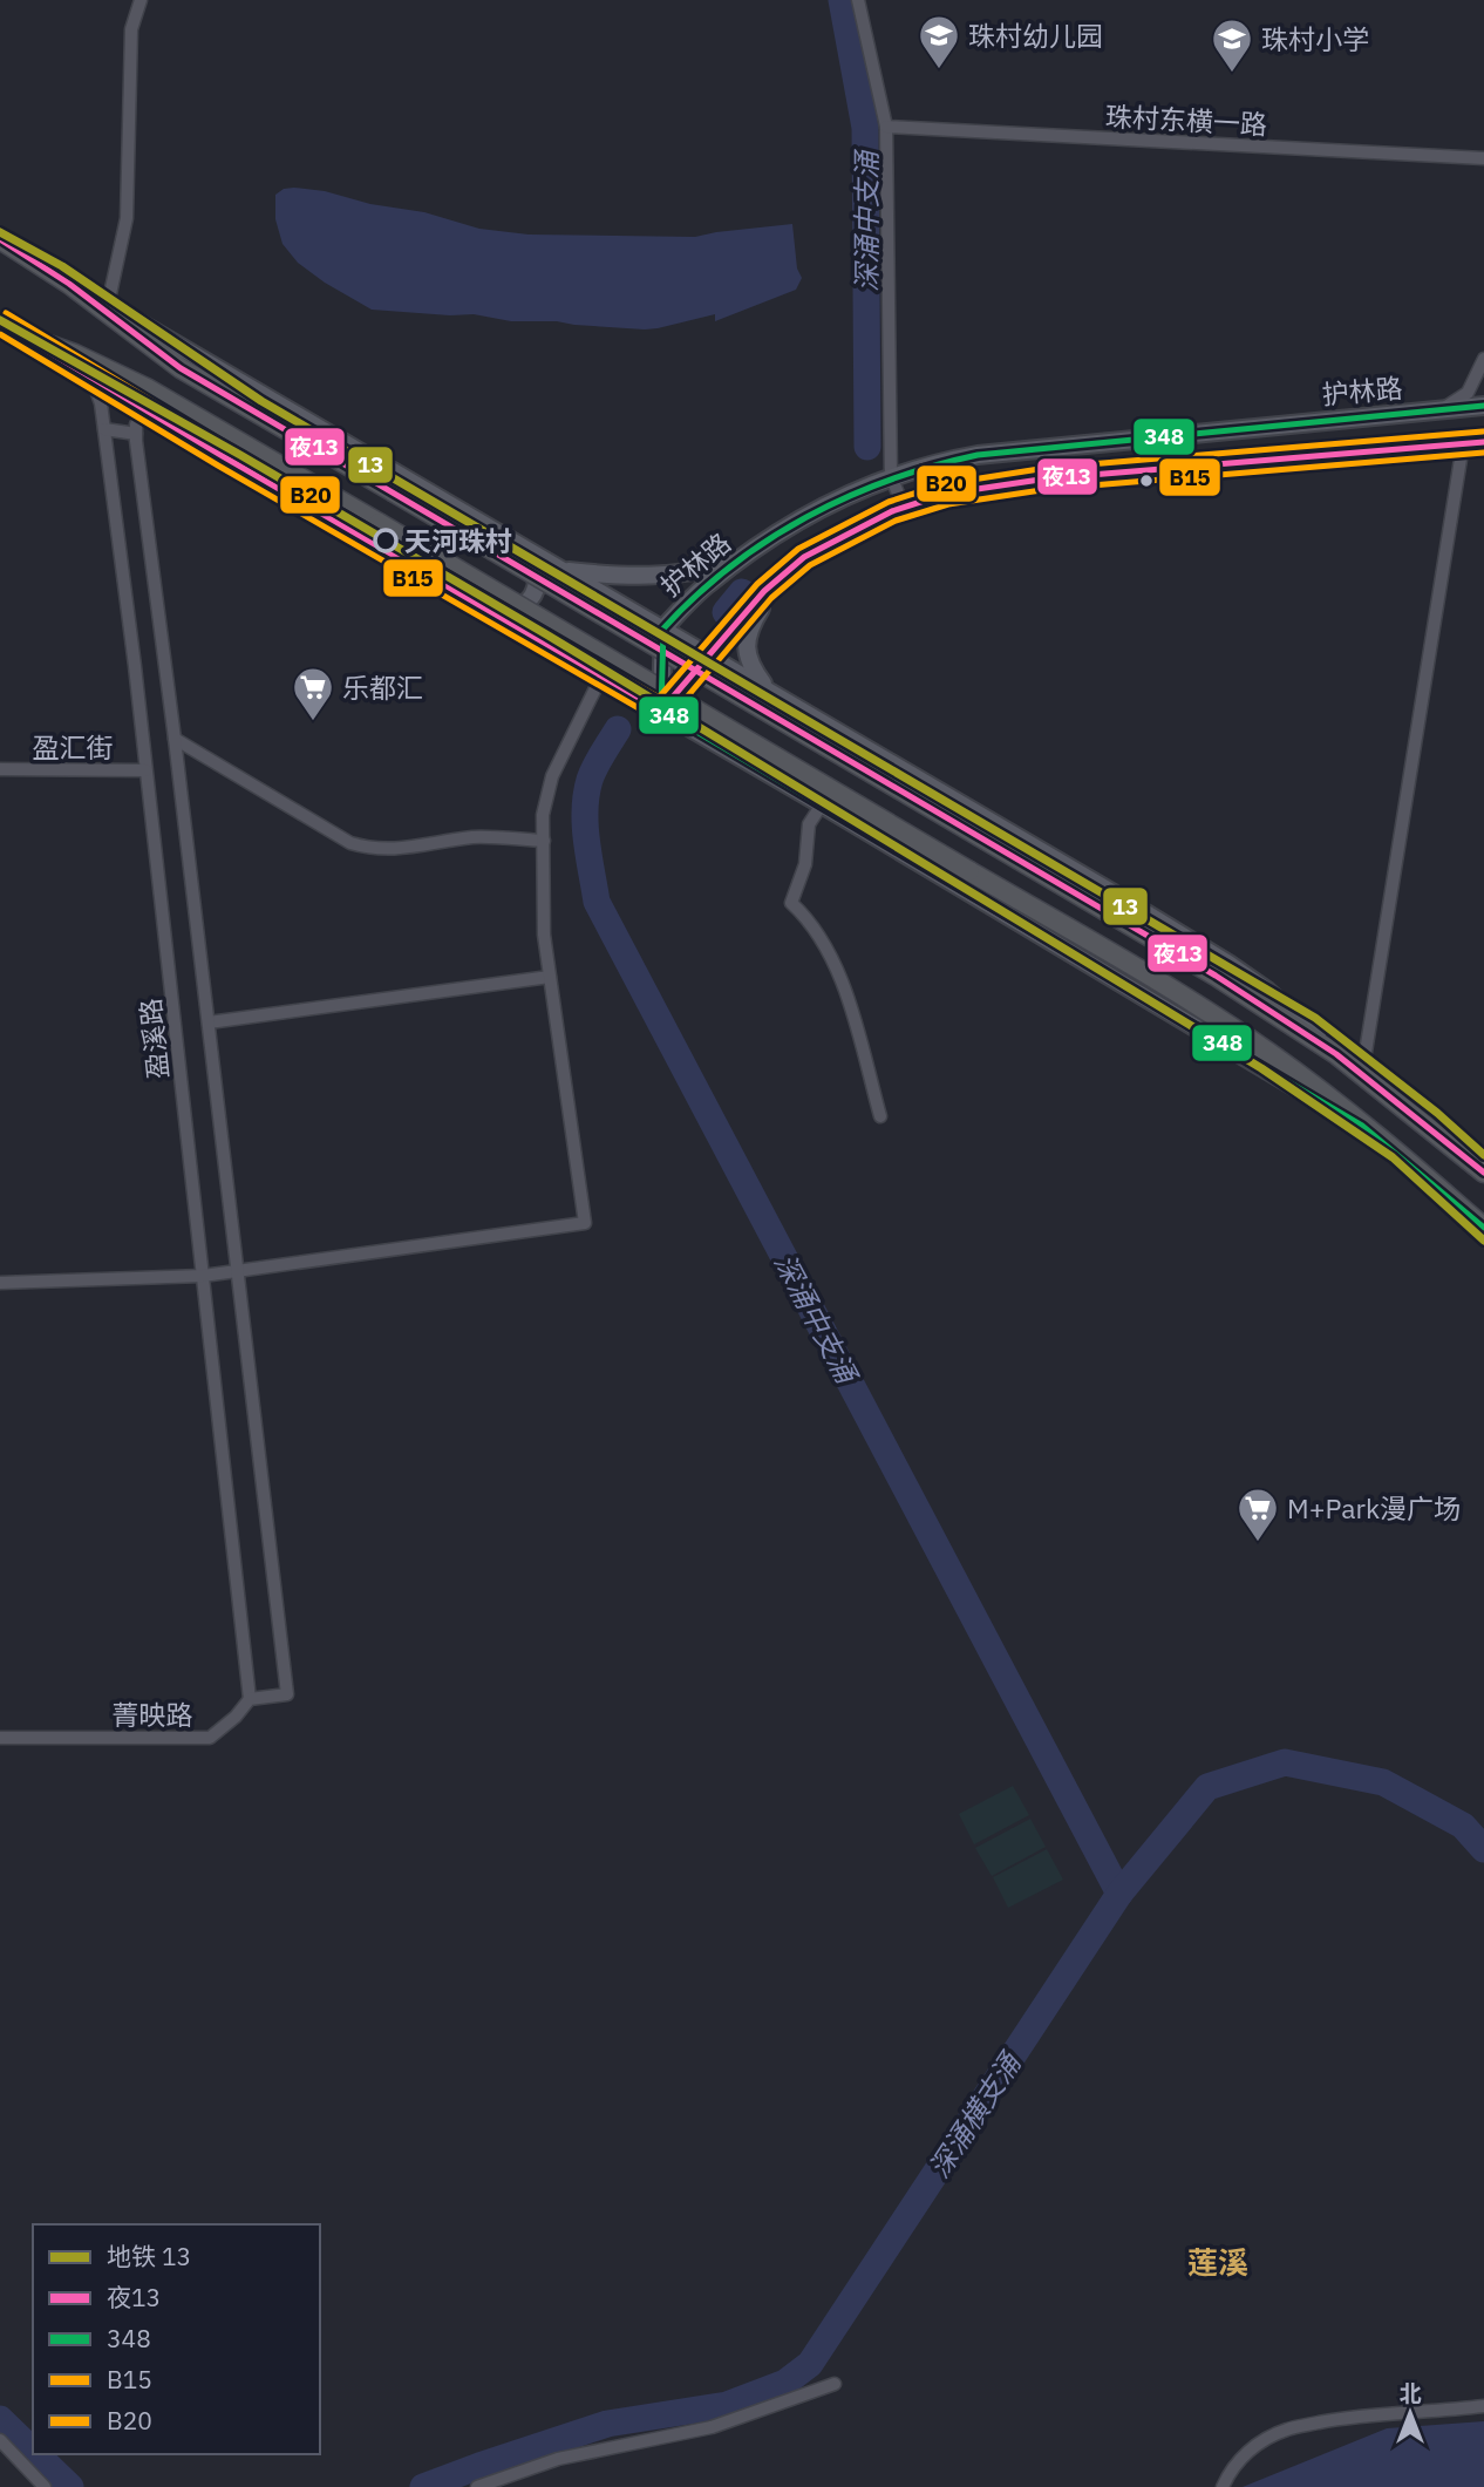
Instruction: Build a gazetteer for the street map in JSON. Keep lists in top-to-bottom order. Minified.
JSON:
{"streets":{"main road":["护林路"],"street":["珠村东横一路","盈汇街","盈溪路","菁映路"]},"crossings":[["盈汇街","盈溪路"],["盈溪路","菁映路"]],"districts":["莲溪"],"water":["深涌中支涌","深涌横支涌"],"places":{"school or university":["珠村幼儿园","珠村小学"],"other":["天河珠村"],"supermarket":["乐都汇","M+Park漫广场"]},"lines":["metro line 13","transit line 夜13","transit line B20","transit line B15","transit line 348"],"legend":["地铁 13","夜13","348","B15","B20"],"north":"top"}
